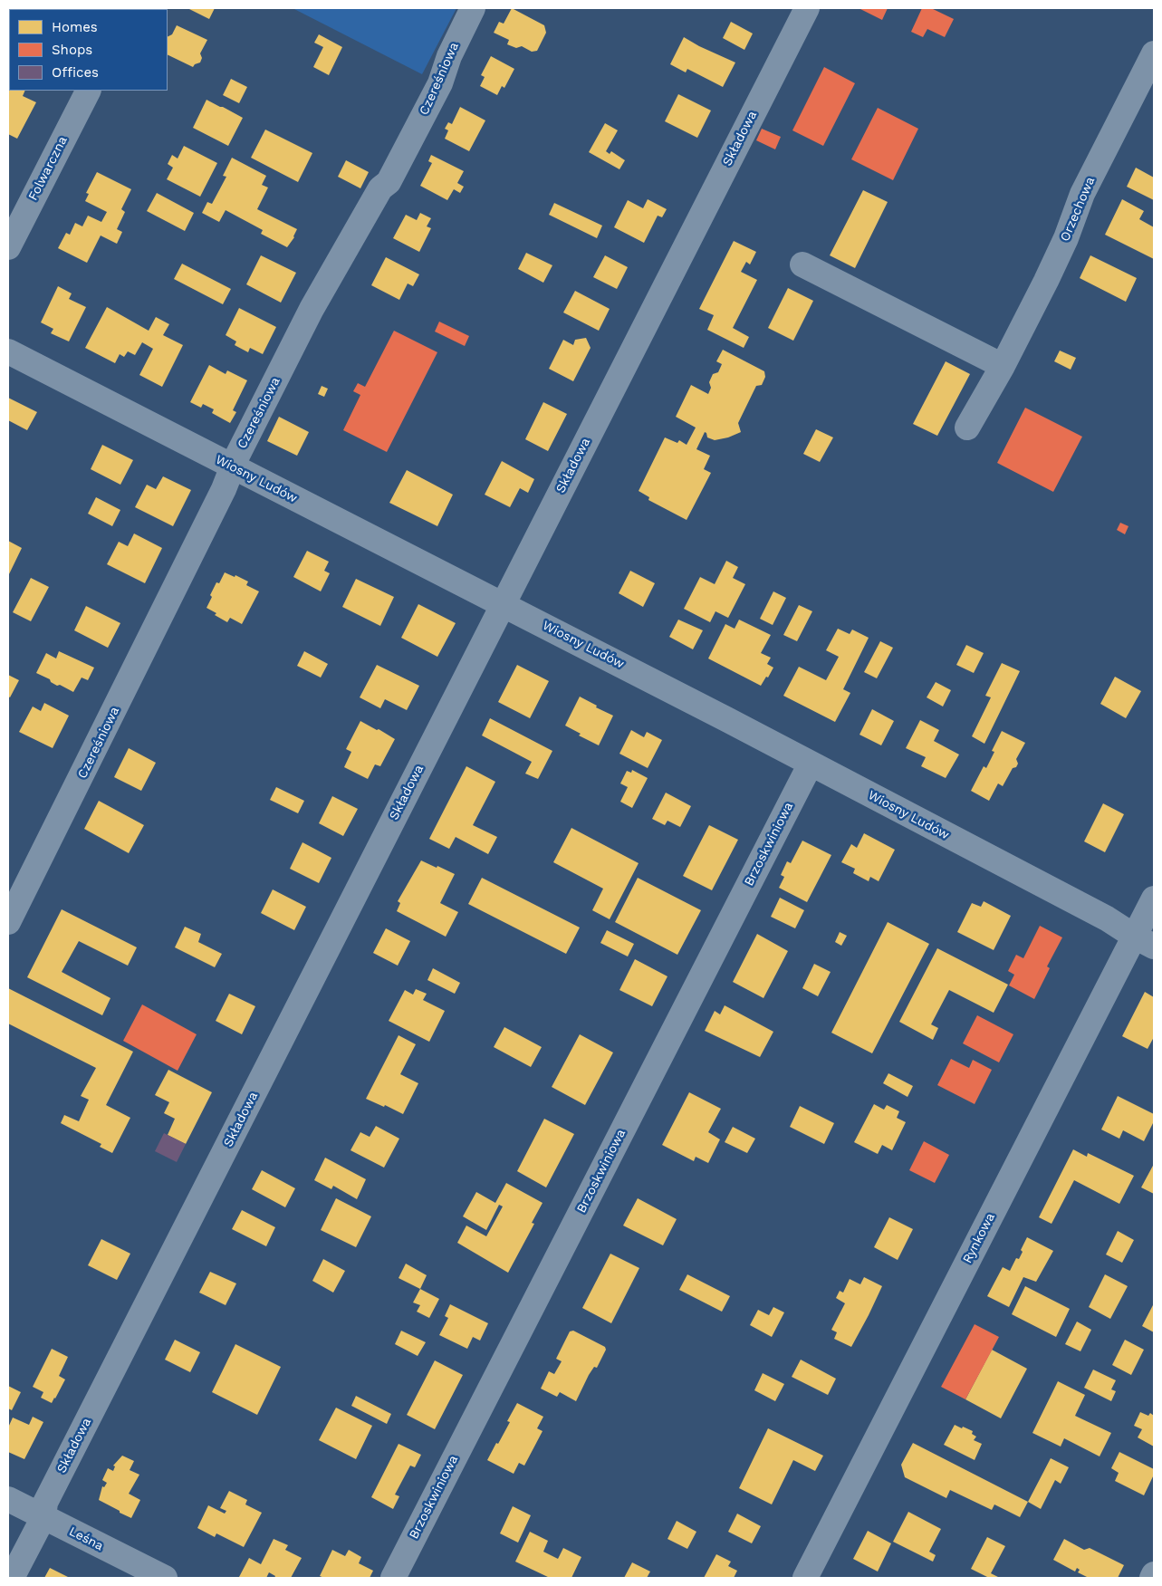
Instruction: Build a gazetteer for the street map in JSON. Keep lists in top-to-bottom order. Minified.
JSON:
{"streets":{"street":["Czereśniowa","Składowa","Folwarczna","Orzechowa","Wiosny Ludów","Brzoskwiniowa","Rynkowa","Leśna"]},"crossings":[["Czereśniowa","Wiosny Ludów"],["Składowa","Wiosny Ludów"],["Składowa","Leśna"],["Wiosny Ludów","Brzoskwiniowa"],["Wiosny Ludów","Rynkowa"]],"legend":["Homes","Shops","Offices"]}
